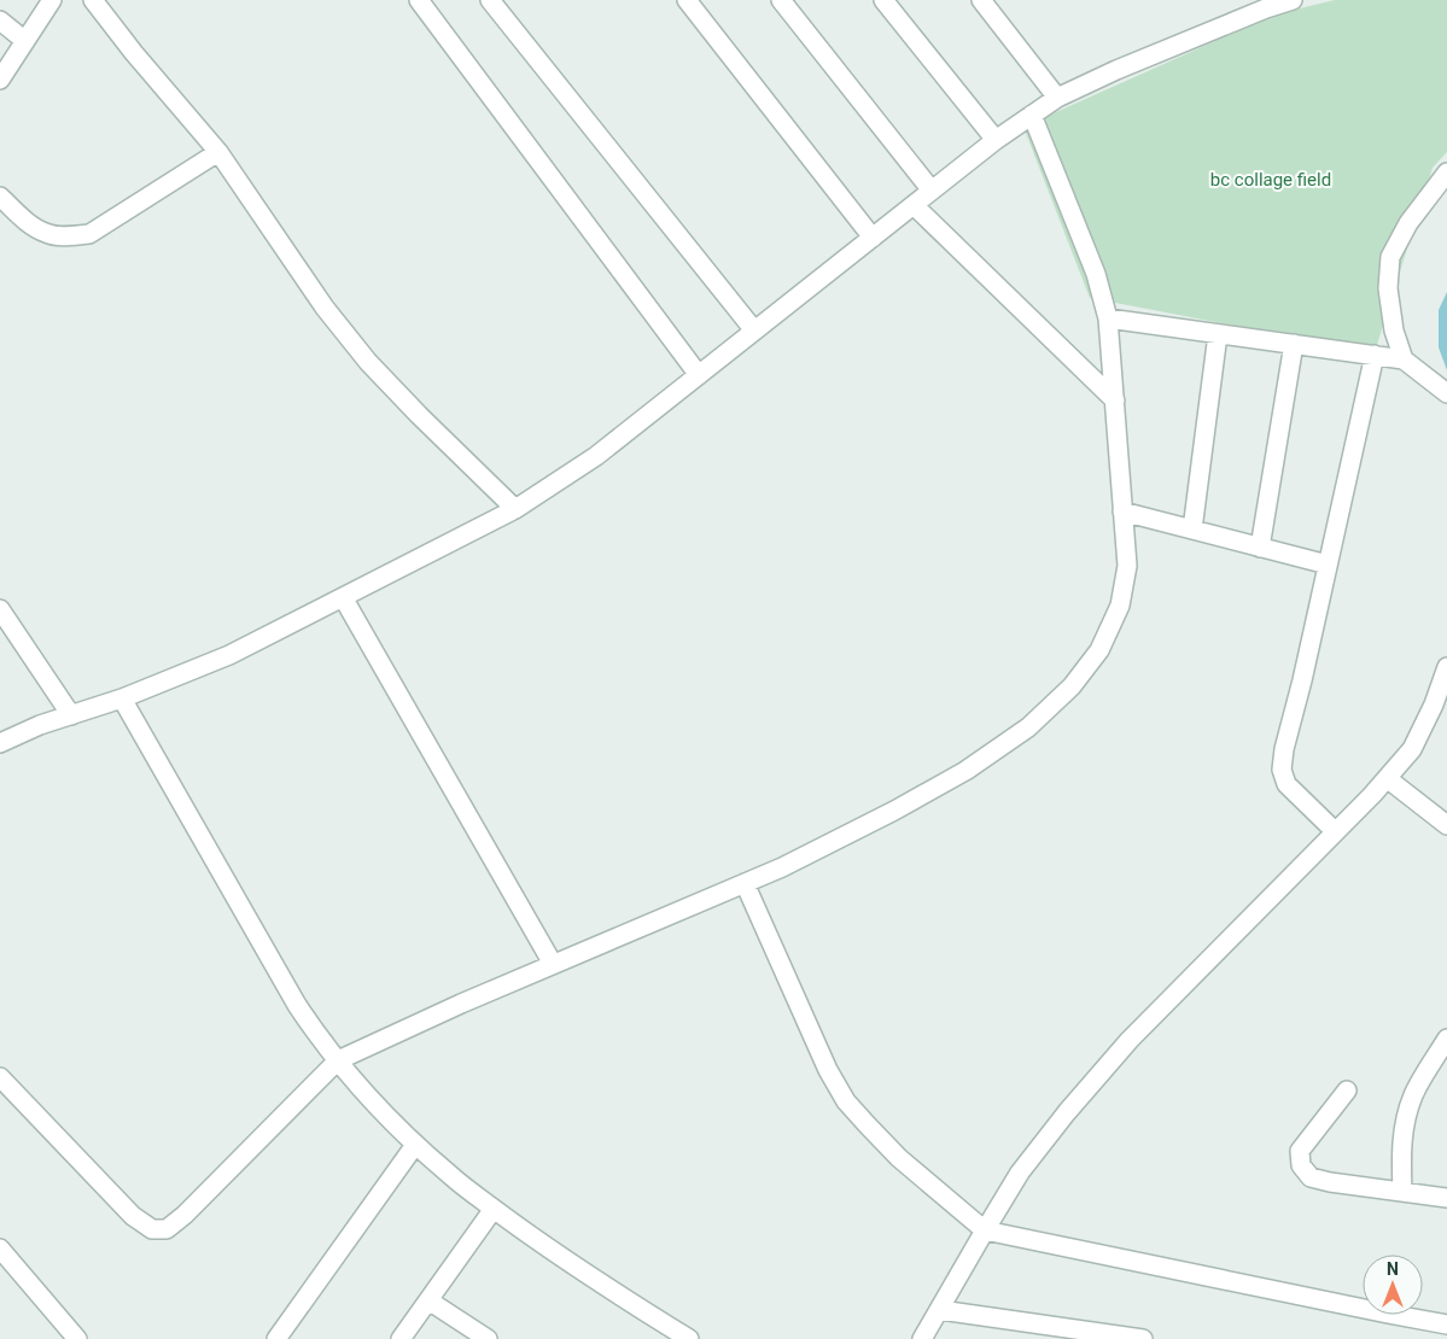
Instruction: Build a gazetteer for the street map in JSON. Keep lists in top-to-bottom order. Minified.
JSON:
{"parks":["bc collage field"],"north":"top"}
